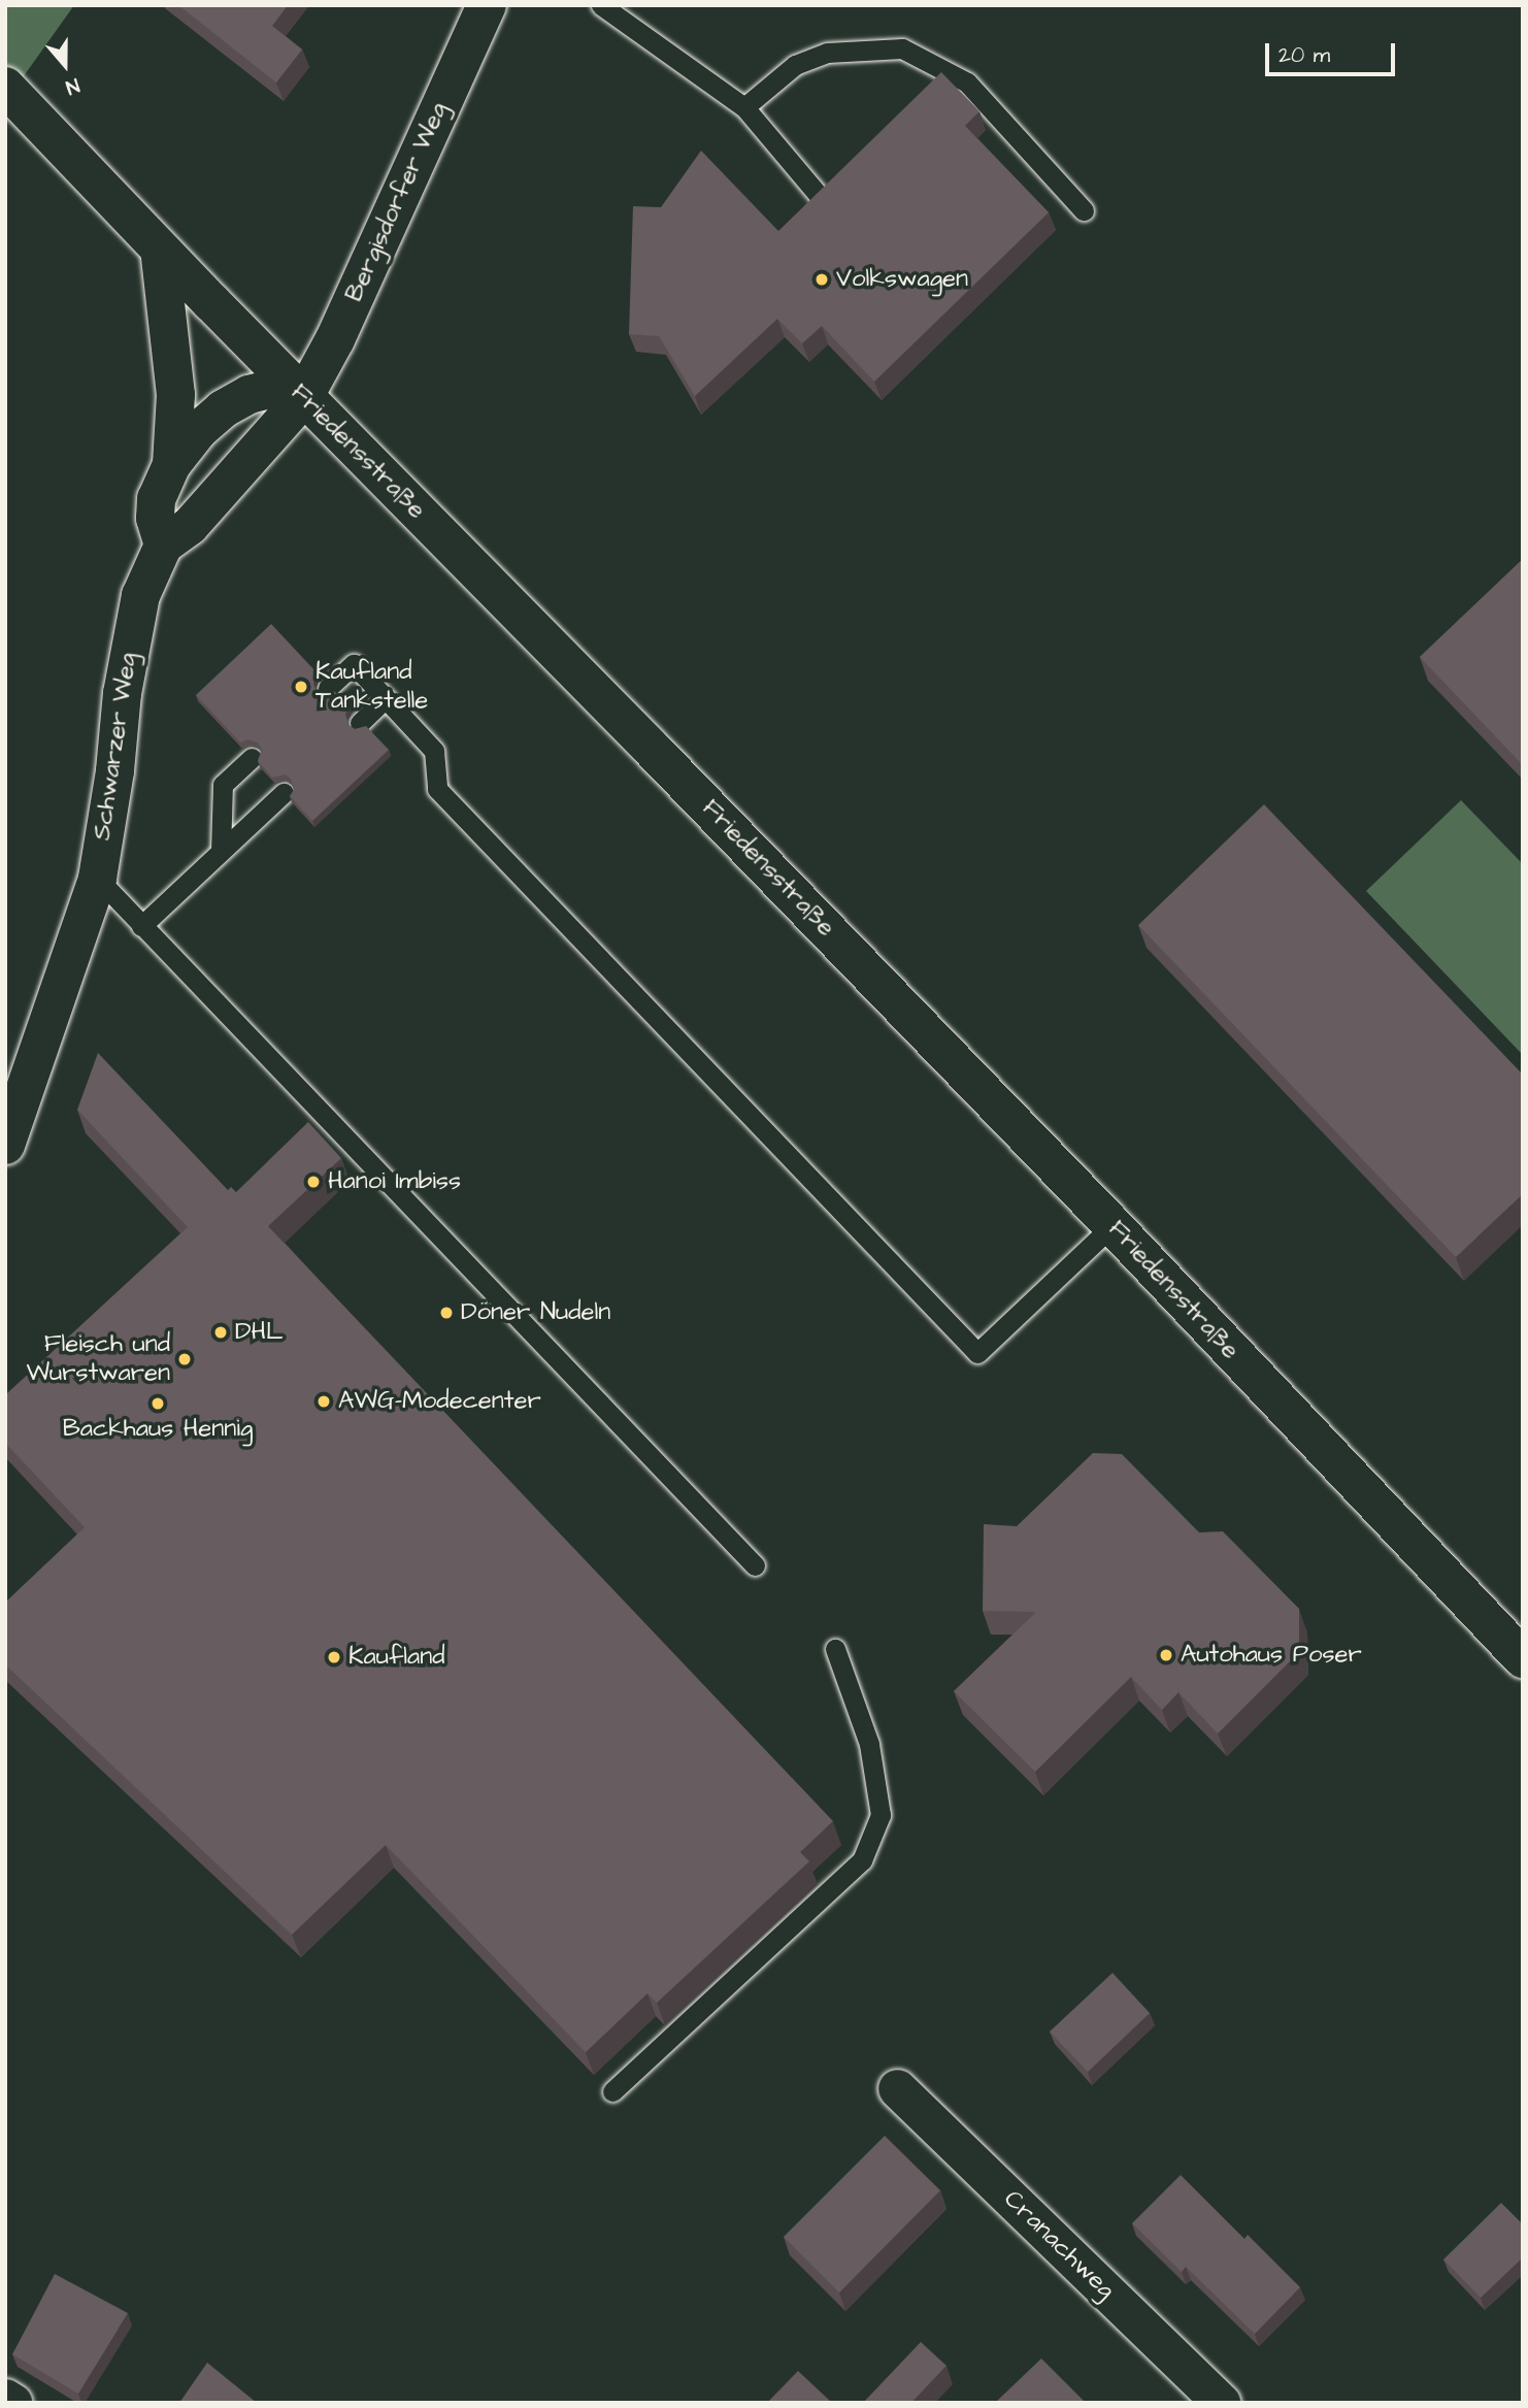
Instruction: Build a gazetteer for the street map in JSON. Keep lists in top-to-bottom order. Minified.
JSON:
{"streets":{"street":["Bergisdorfer Weg","Friedensstraße","Schwarzer Weg","Cranachweg"]},"crossings":[["Bergisdorfer Weg","Friedensstraße"],["Bergisdorfer Weg","Schwarzer Weg"],["Friedensstraße","Schwarzer Weg"]],"places":["Volkswagen","Kaufland Tankstelle","Hanoi Imbiss","Döner Nudeln","DHL","Fleisch und Wurstwaren","AWG-Modecenter","Backhaus Hennig","Autohaus Poser","Kaufland"],"scale_bar":"20 m","north":"bottom"}
